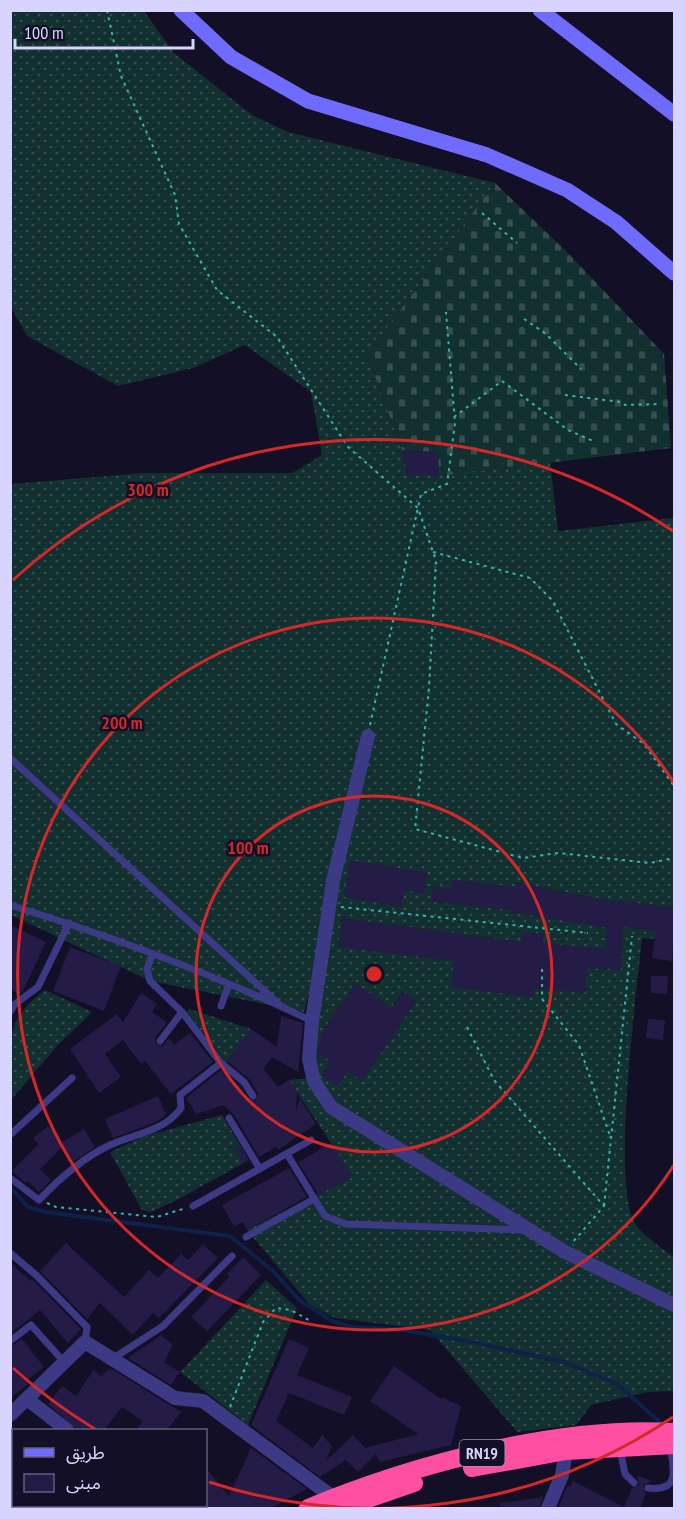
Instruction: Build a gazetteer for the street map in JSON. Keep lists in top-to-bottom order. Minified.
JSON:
{"streets":{"highway":["RN19"]},"legend":["طريق","مبنى"],"scale_bar":"100 m","rings":["300 m","200 m","100 m"]}
